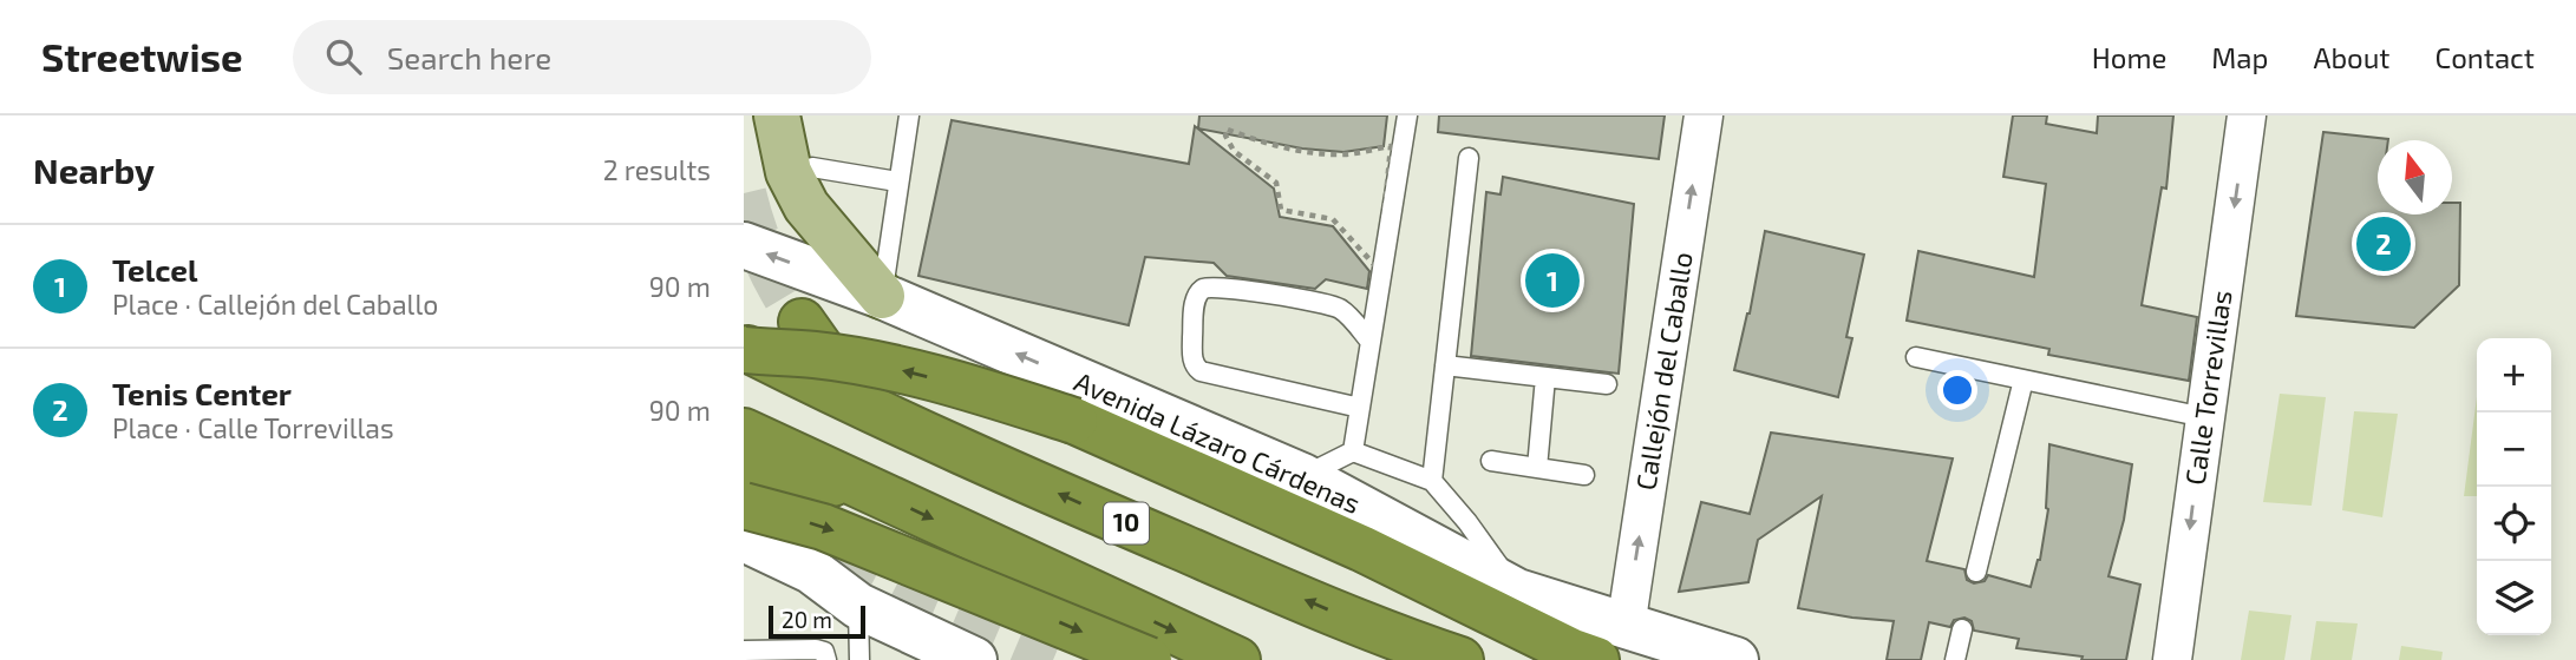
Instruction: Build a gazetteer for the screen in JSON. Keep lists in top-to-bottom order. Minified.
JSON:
{"streets":{"highway":["10"],"street":["Callejón del Caballo","Calle Torrevillas","Avenida Lázaro Cárdenas"]},"crossings":[["Callejón del Caballo","Avenida Lázaro Cárdenas"]],"one_way":["Callejón del Caballo","Calle Torrevillas"],"scale_bar":"20 m","north":"top","page":{"header":"Streetwise","search":"Search here","nav":["Home","Map","About","Contact"],"heading":["Nearby","2 results"],"pins":["2","1"],"list":[{"mark":"1","name":"Telcel","note":"Place · Callejón del Caballo","value":"90 m"},{"mark":"2","name":"Tenis Center","note":"Place · Calle Torrevillas","value":"90 m"}],"map_buttons":["+","−"],"scale":"20 m"}}
